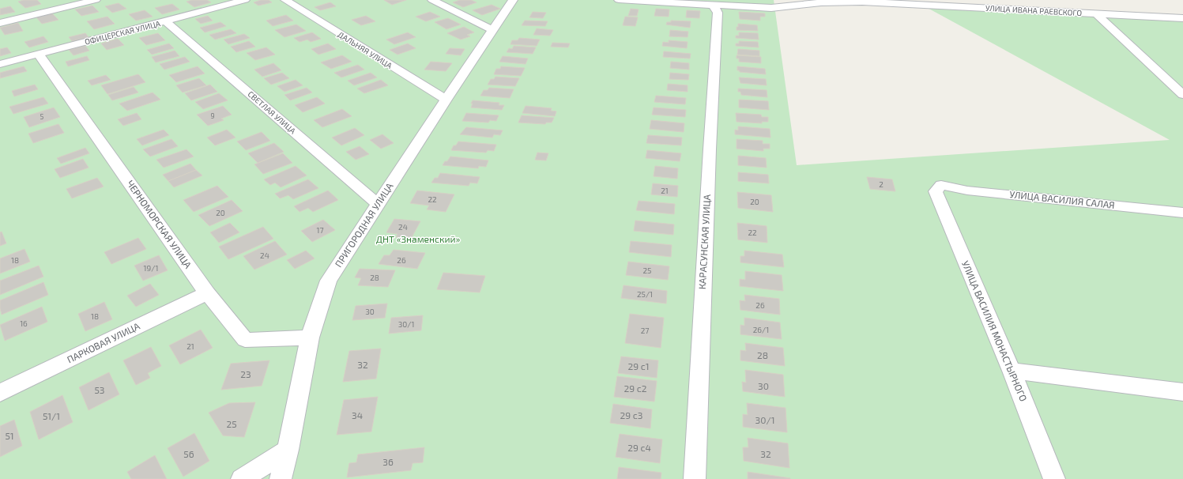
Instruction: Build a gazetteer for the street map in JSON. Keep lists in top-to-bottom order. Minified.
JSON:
{"streets":{"street":["УЛИЦА ИВАНА РАЕВСКОГО","ОФИЦЕРСКАЯ УЛИЦА","ДАЛЬНЯЯ УЛИЦА","СВЕТЛАЯ УЛИЦА","УЛИЦА ВАСИЛИЯ САЛАЯ","ЧЕРНОМОРСКАЯ УЛИЦА","ПРИГОРОДНАЯ УЛИЦА","КАРАСУНСКАЯ УЛИЦА","УЛИЦА ВАСИЛИЯ МОНАСТЫРНОГО","ПАРКОВАЯ УЛИЦА"]},"crossings":[["УЛИЦА ИВАНА РАЕВСКОГО","КАРАСУНСКАЯ УЛИЦА"],["ОФИЦЕРСКАЯ УЛИЦА","СВЕТЛАЯ УЛИЦА"],["ОФИЦЕРСКАЯ УЛИЦА","ЧЕРНОМОРСКАЯ УЛИЦА"],["ДАЛЬНЯЯ УЛИЦА","ПРИГОРОДНАЯ УЛИЦА"],["СВЕТЛАЯ УЛИЦА","ПРИГОРОДНАЯ УЛИЦА"],["УЛИЦА ВАСИЛИЯ САЛАЯ","УЛИЦА ВАСИЛИЯ МОНАСТЫРНОГО"],["ЧЕРНОМОРСКАЯ УЛИЦА","ПРИГОРОДНАЯ УЛИЦА"],["ЧЕРНОМОРСКАЯ УЛИЦА","ПАРКОВАЯ УЛИЦА"]],"parks":["ДНТ «Знаменский»"],"house_numbers":["9","5","2","21","22","20","20","24","17","22","24","18","26","19/1","25","28","25/1","26","30","18","16","30/1","26/1","27","21","28","32","29 с1","23","30","29 с2","53","34","29 с3","51/1","30/1","25","51","29 с4","56","32","36"]}
